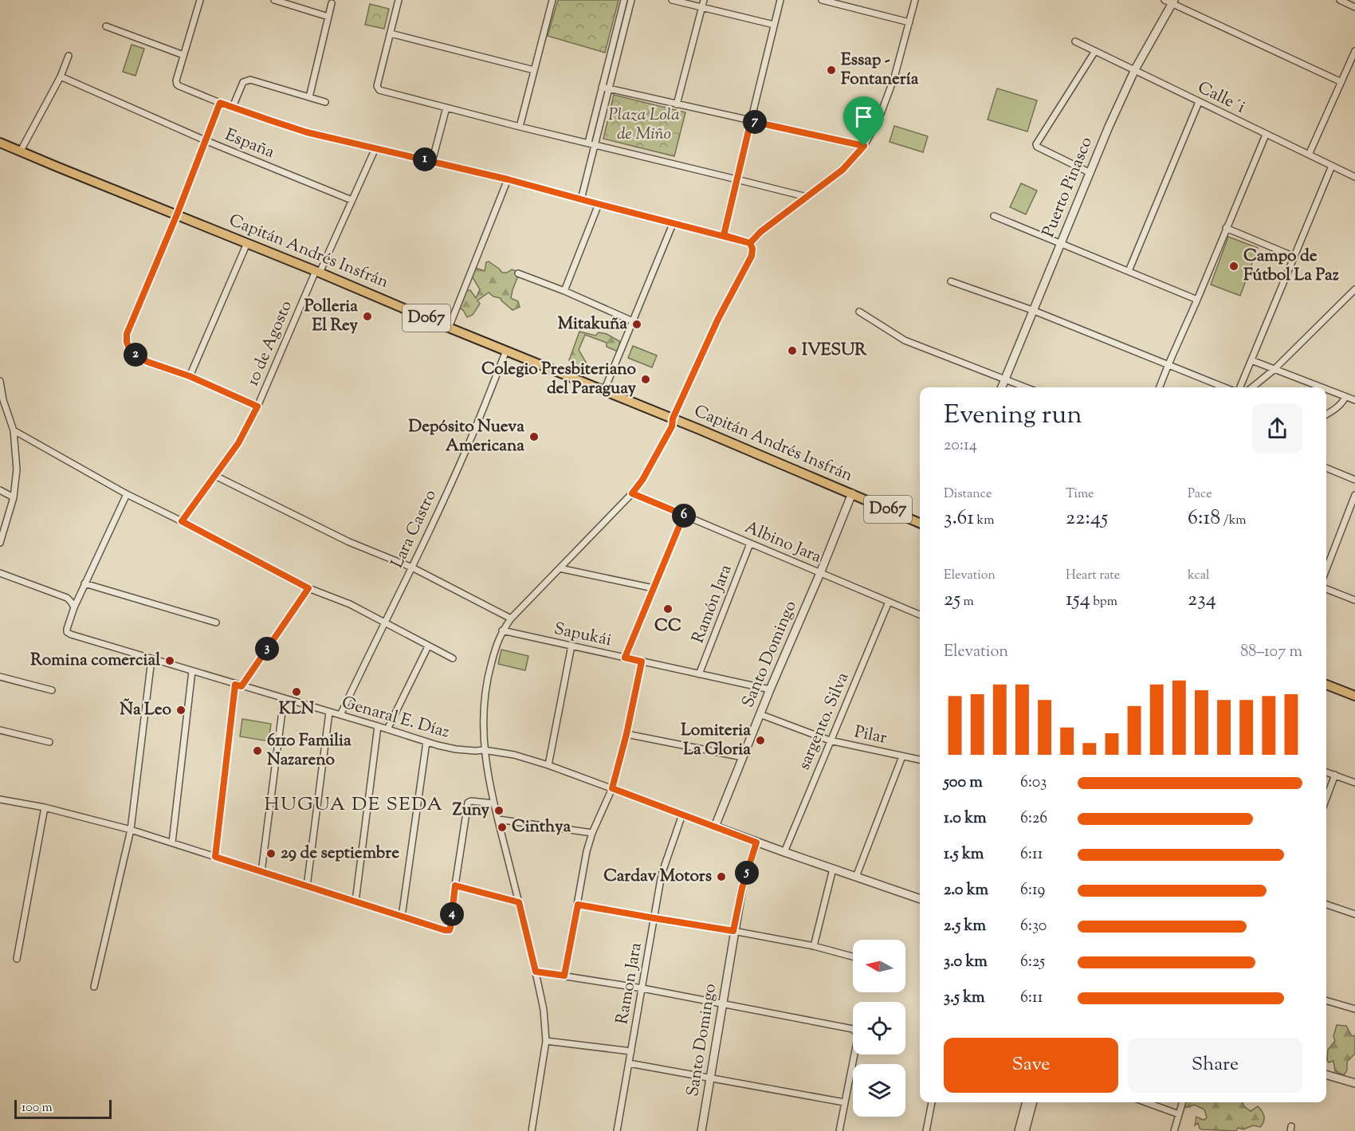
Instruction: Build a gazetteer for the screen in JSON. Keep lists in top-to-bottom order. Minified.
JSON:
{"streets":{"main road":["Capitán Andrés Insfrán","D067"],"street":["Calle´i","España","Puerto Pinasco","10 de Agosto","Lara Castro","Albino Jara","Ramón Jara","Sapukái","Santo Domingo","Genaral E. Díaz","sargento. Silva","Pilar","Ramon Jara"]},"crossings":[["Calle´i","Puerto Pinasco"],["España","10 de Agosto"],["Capitán Andrés Insfrán","10 de Agosto"],["Capitán Andrés Insfrán","Lara Castro"],["Capitán Andrés Insfrán","Santo Domingo"],["Lara Castro","Genaral E. Díaz"],["Albino Jara","Ramón Jara"],["Albino Jara","Santo Domingo"],["Albino Jara","sargento. Silva"],["Ramón Jara","Sapukái"],["Sapukái","Santo Domingo"],["Santo Domingo","Genaral E. Díaz"],["Santo Domingo","Pilar"],["Genaral E. Díaz","Ramon Jara"],["sargento. Silva","Pilar"]],"districts":["HUGUA DE SEDA"],"parks":["Plaza Lola de Miño"],"places":["Essap - Fontanería","Campo de Fútbol La Paz","Polleria El Rey","Mitakuña","IVESUR","Colegio Presbiteriano del Paraguay","Depósito Nueva Americana","CC","Romina comercial","KLN","Ña Leo","Lomiteria La Gloria","6110 Familia Nazareno","Zuny","Cinthya","29 de septiembre","Cardav Motors"],"scale_bar":"100 m","north":"left","page":{"pins":["7","1","2","6","3","5","4"],"heading":["Evening run","20:14"],"stats":[["Distance","3.61 km"],["Time","22:45"],["Pace","6:18 /km"],["Elevation","25 m"],["Heart rate","154 bpm"],["kcal","234"]],"chart":["Elevation","88–107 m"],"list":[{"name":"500 m","note":"6:03"},{"name":"1.0 km","note":"6:26"},{"name":"1.5 km","note":"6:11"},{"name":"2.0 km","note":"6:19"},{"name":"2.5 km","note":"6:30"},{"name":"3.0 km","note":"6:25"},{"name":"3.5 km","note":"6:11"}],"buttons":["Save","Share"],"scale":"100 m"}}
